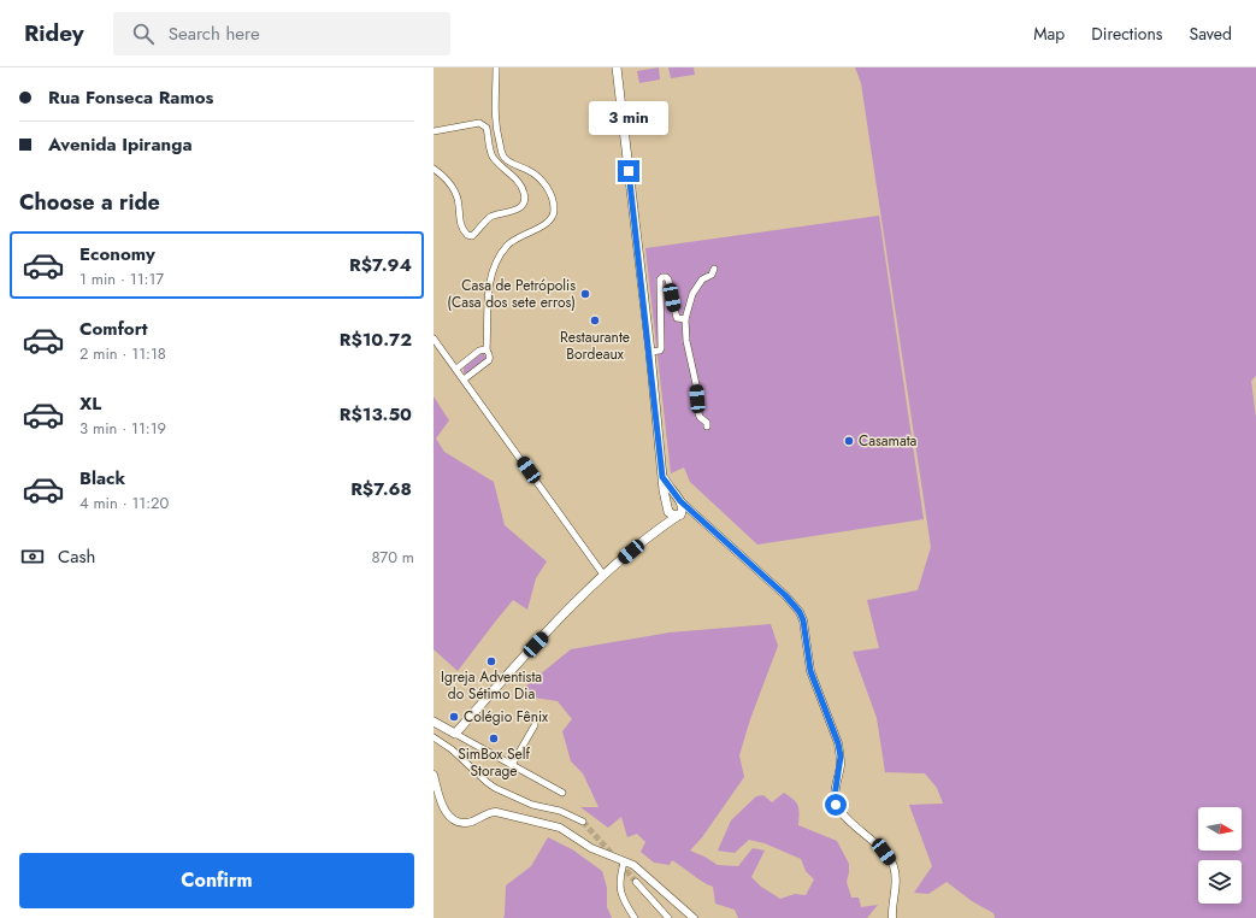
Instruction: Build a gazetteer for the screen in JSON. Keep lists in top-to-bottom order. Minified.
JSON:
{"places":["Casa de Petrópolis (Casa dos sete erros)","Restaurante Bordeaux","Casamata","Igreja Adventista do Sétimo Dia","Colégio Fênix","SimBox Self Storage"],"north":"right","page":{"header":"Ridey","search":"Search here","nav":["Map","Directions","Saved"],"banner":["Rua Fonseca Ramos","Avenida Ipiranga"],"bubble":"3 min","heading":"Choose a ride","list":[{"name":"Economy","note":"1 min · 11:17","value":"R$7.94"},{"name":"Comfort","note":"2 min · 11:18","value":"R$10.72"},{"name":"XL","note":"3 min · 11:19","value":"R$13.50"},{"name":"Black","note":"4 min · 11:20","value":"R$7.68"}],"pay":["Cash","870 m"],"buttons":"Confirm"}}
